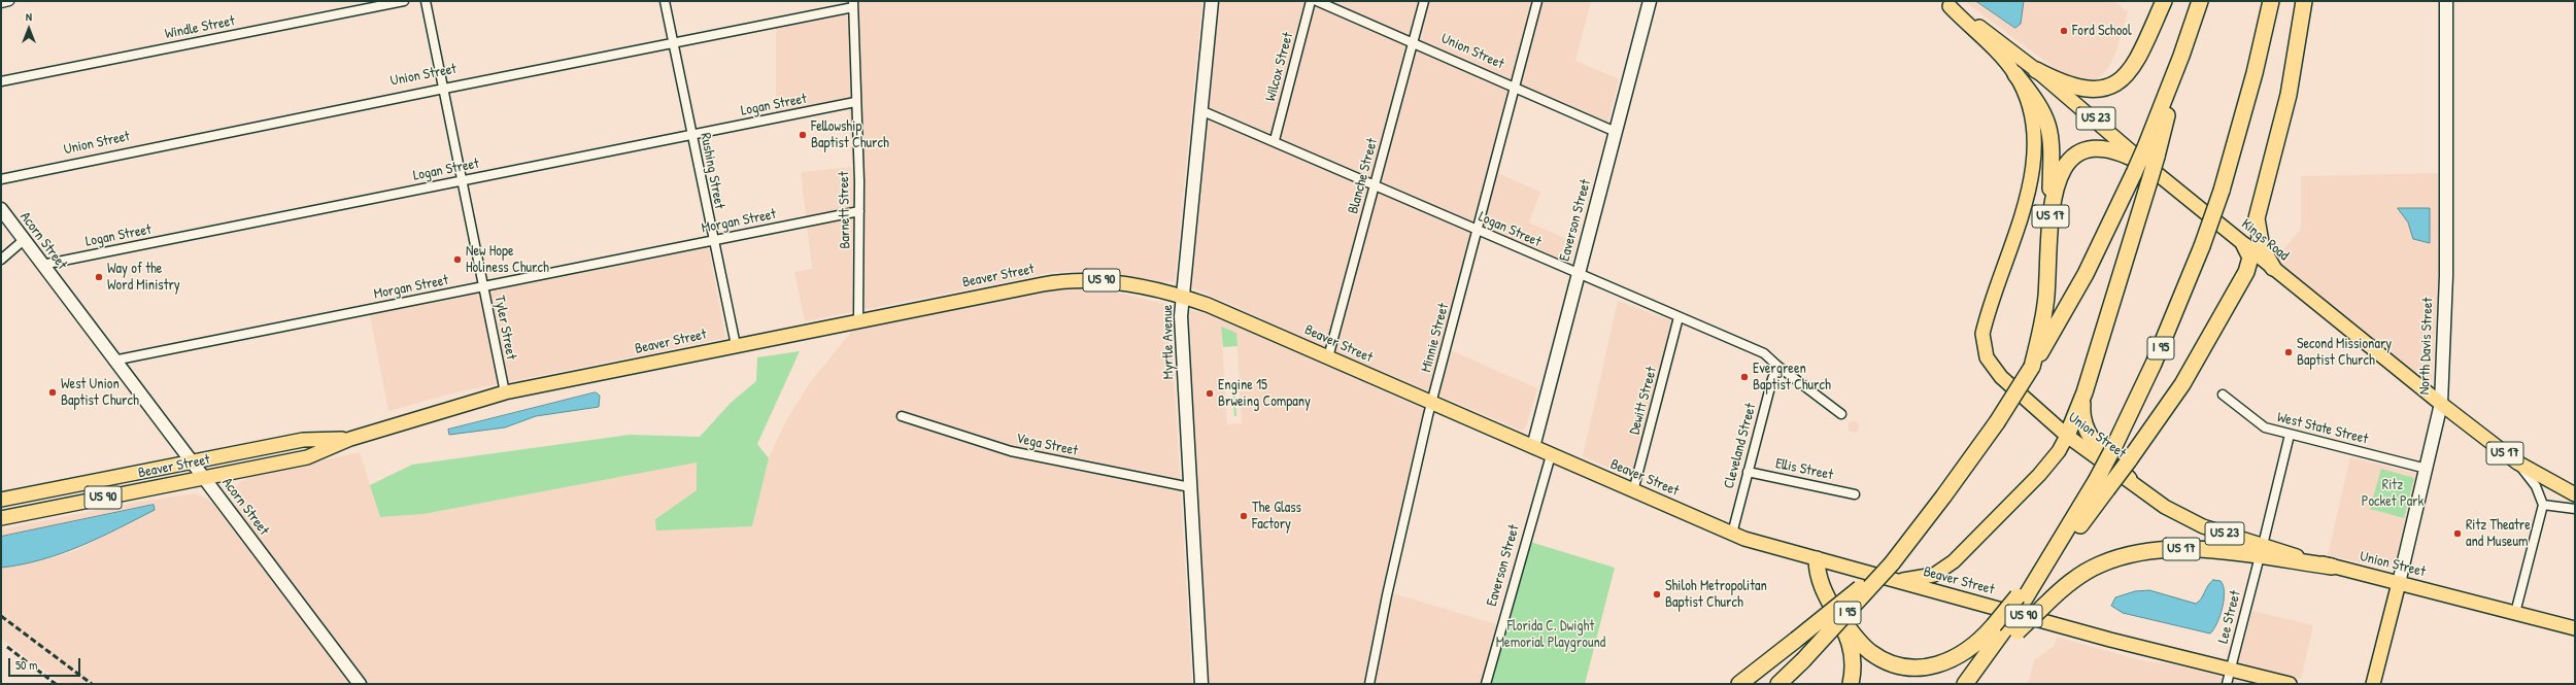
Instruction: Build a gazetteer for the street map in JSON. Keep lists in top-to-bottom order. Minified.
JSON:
{"streets":{"highway":["US 17","I 95"],"main road":["Union Street","US 23","Kings Road","Beaver Street","US 90","North Davis Street"],"street":["Windle Street","Wilcox Street","Logan Street","Rushing Street","Blanche Street","Barnett Street","Eaverson Street","Morgan Street","Acorn Street","Tyler Street","Minnie Street","Myrtle Avenue","Dewitt Street","West State Street","Vega Street","Cleveland Street","Ellis Street","Lee Street"]},"crossings":[["Union Street","Rushing Street"],["Union Street","Blanche Street"],["Union Street","Barnett Street"],["Union Street","US 17"],["Union Street","Eaverson Street"],["Union Street","Kings Road"],["Union Street","Tyler Street"],["Union Street","Minnie Street"],["Union Street","North Davis Street"],["Union Street","Lee Street"],["Wilcox Street","Logan Street"],["Logan Street","Rushing Street"],["Logan Street","Blanche Street"],["Logan Street","Barnett Street"],["Logan Street","Eaverson Street"],["Logan Street","Acorn Street"],["Logan Street","Tyler Street"],["Logan Street","Minnie Street"],["Logan Street","Myrtle Avenue"],["Logan Street","Dewitt Street"],["Logan Street","Cleveland Street"],["Rushing Street","Morgan Street"],["Rushing Street","Beaver Street"],["Blanche Street","Beaver Street"],["Barnett Street","Morgan Street"],["Barnett Street","Beaver Street"],["US 17","Kings Road"],["US 17","I 95"],["US 17","Lee Street"],["Eaverson Street","Beaver Street"],["Morgan Street","Acorn Street"],["Morgan Street","Tyler Street"],["Kings Road","North Davis Street"],["Kings Road","I 95"],["Acorn Street","Beaver Street"],["Beaver Street","Tyler Street"],["Beaver Street","Minnie Street"],["Beaver Street","Myrtle Avenue"],["Beaver Street","Dewitt Street"],["Beaver Street","Cleveland Street"],["Beaver Street","Lee Street"],["Myrtle Avenue","Vega Street"],["North Davis Street","West State Street"],["West State Street","Lee Street"],["Cleveland Street","Ellis Street"]],"parks":["Ritz Pocket Park","Florida C. Dwight Memorial Playground"],"places":["Ford School","Fellowship Baptist Church","New Hope Holiness Church","Way of the Word Ministry","Second Missionary Baptist Church","Evergreen Baptist Church","West Union Baptist Church","Engine 15 Brweing Company","The Glass Factory","Ritz Theatre and Museum","Shiloh Metropolitan Baptist Church"],"scale_bar":"50 m","north":"top"}
